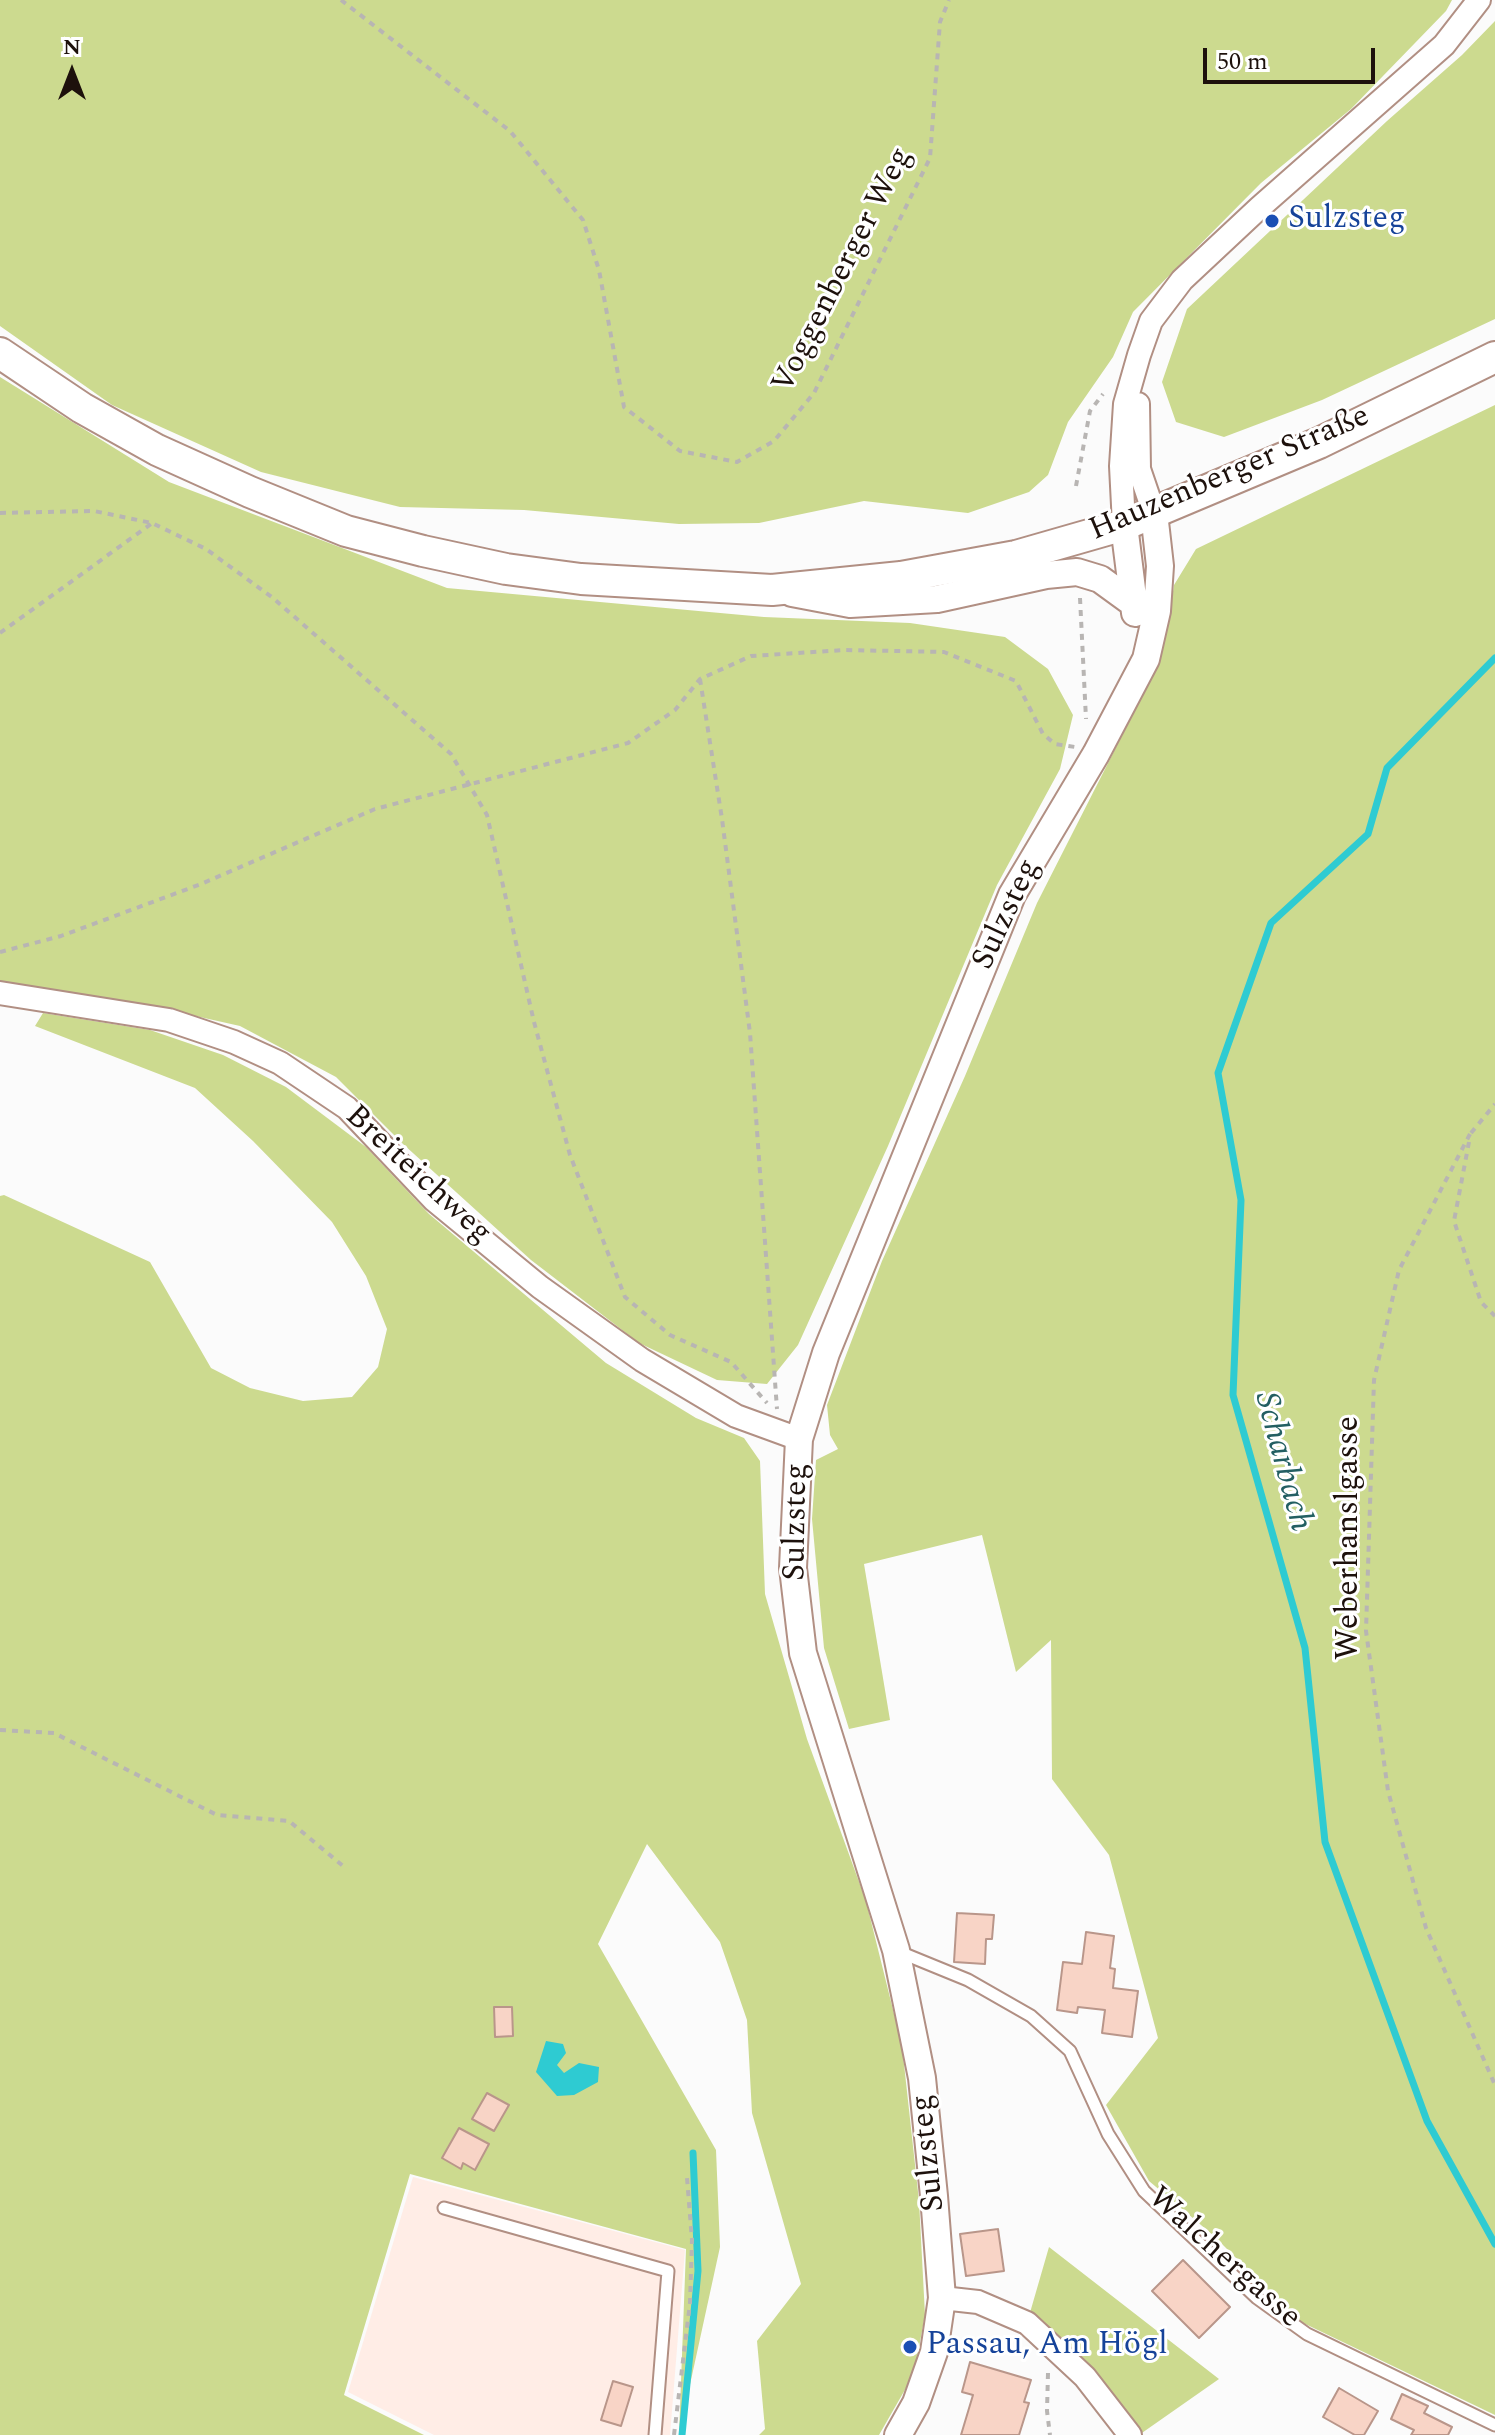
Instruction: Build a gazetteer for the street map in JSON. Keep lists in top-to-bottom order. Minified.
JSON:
{"streets":{"main road":["Hauzenberger Straße"],"street":["Sulzsteg","Breiteichweg"],"lane":["Walchergasse"],"path":["Voggenberger Weg","Weberhanslgasse"]},"crossings":[["Hauzenberger Straße","Sulzsteg"],["Sulzsteg","Breiteichweg"],["Sulzsteg","Walchergasse"]],"water":["Scharbach"],"places":["Sulzsteg","Passau, Am Högl"],"scale_bar":"50 m","north":"top"}
